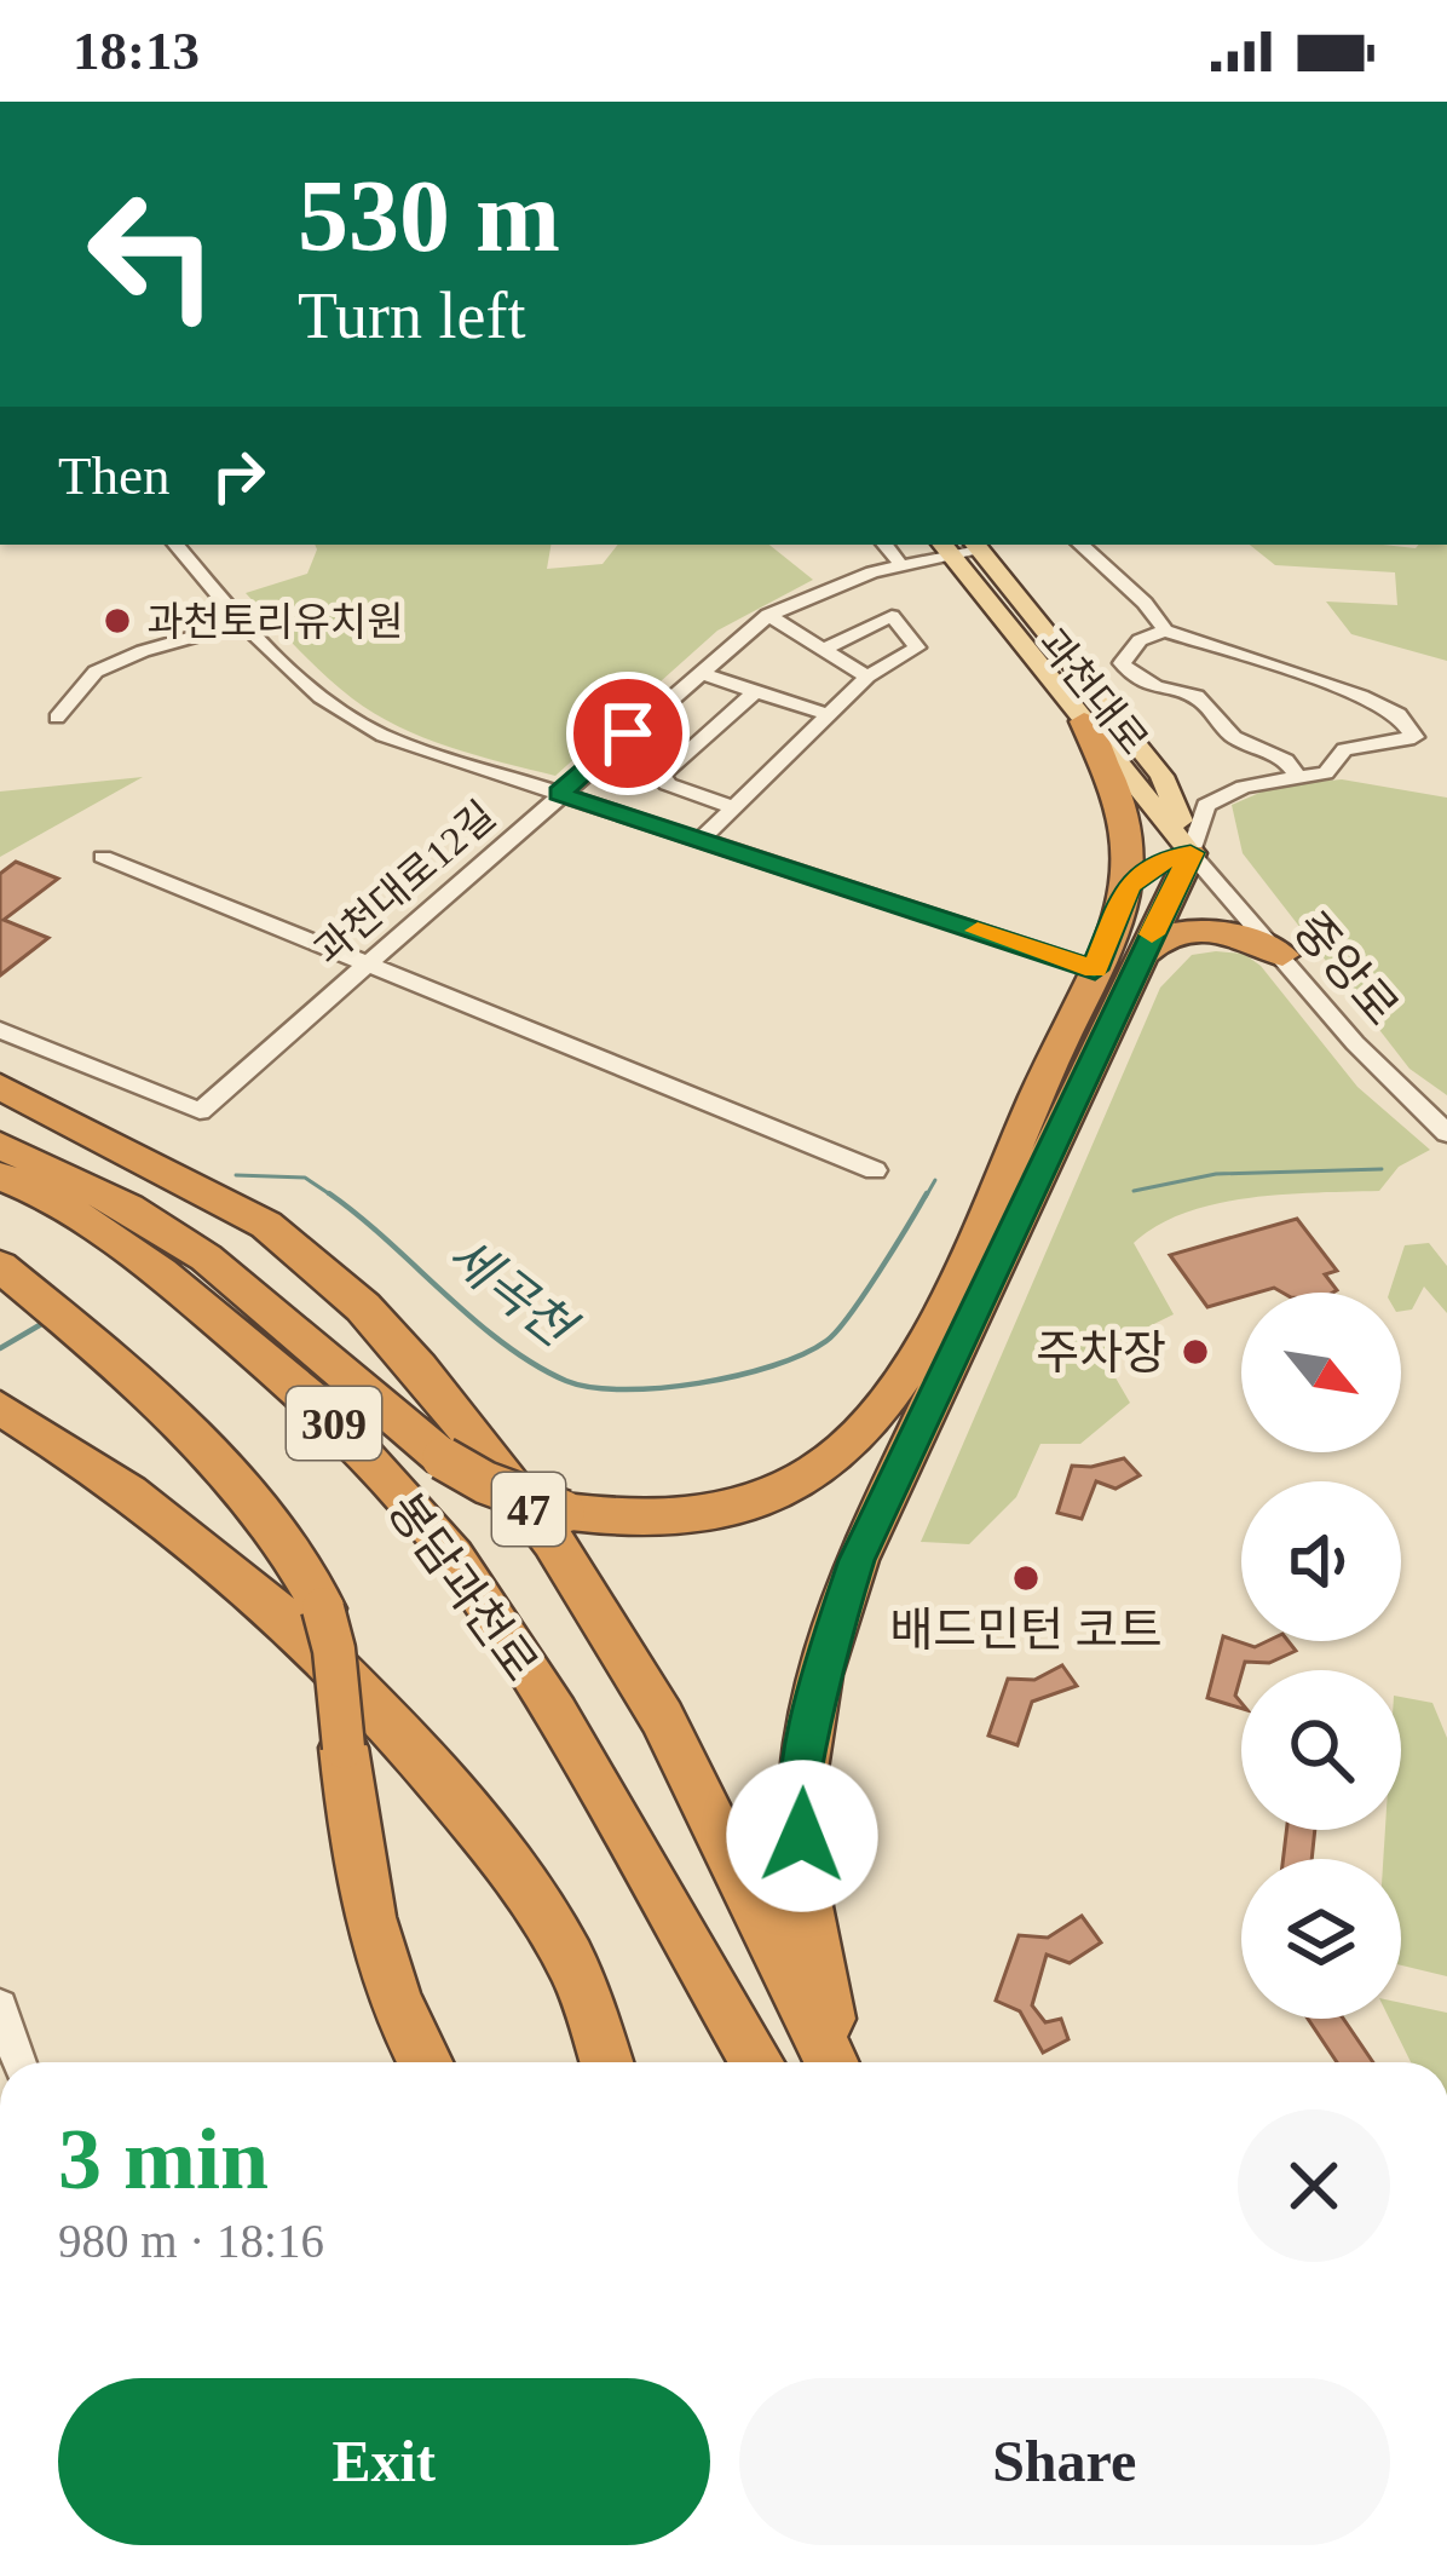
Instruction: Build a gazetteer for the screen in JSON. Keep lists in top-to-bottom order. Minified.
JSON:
{"streets":{"highway":["309","47","봉담과천로"],"main road":["과천대로"],"street":["과천대로12길","중앙로"]},"crossings":[["과천대로","과천대로12길"],["과천대로","중앙로"],["과천대로","47"],["중앙로","47"]],"water":["세곡천"],"places":["과천토리유치원","주차장","배드민턴 코트"],"north":"bottom right","page":{"status":"18:13","turn":["530 m","Turn left"],"then":"Then","heading":["3 min","980 m · 18:16"],"buttons":["Exit","Share"]}}
